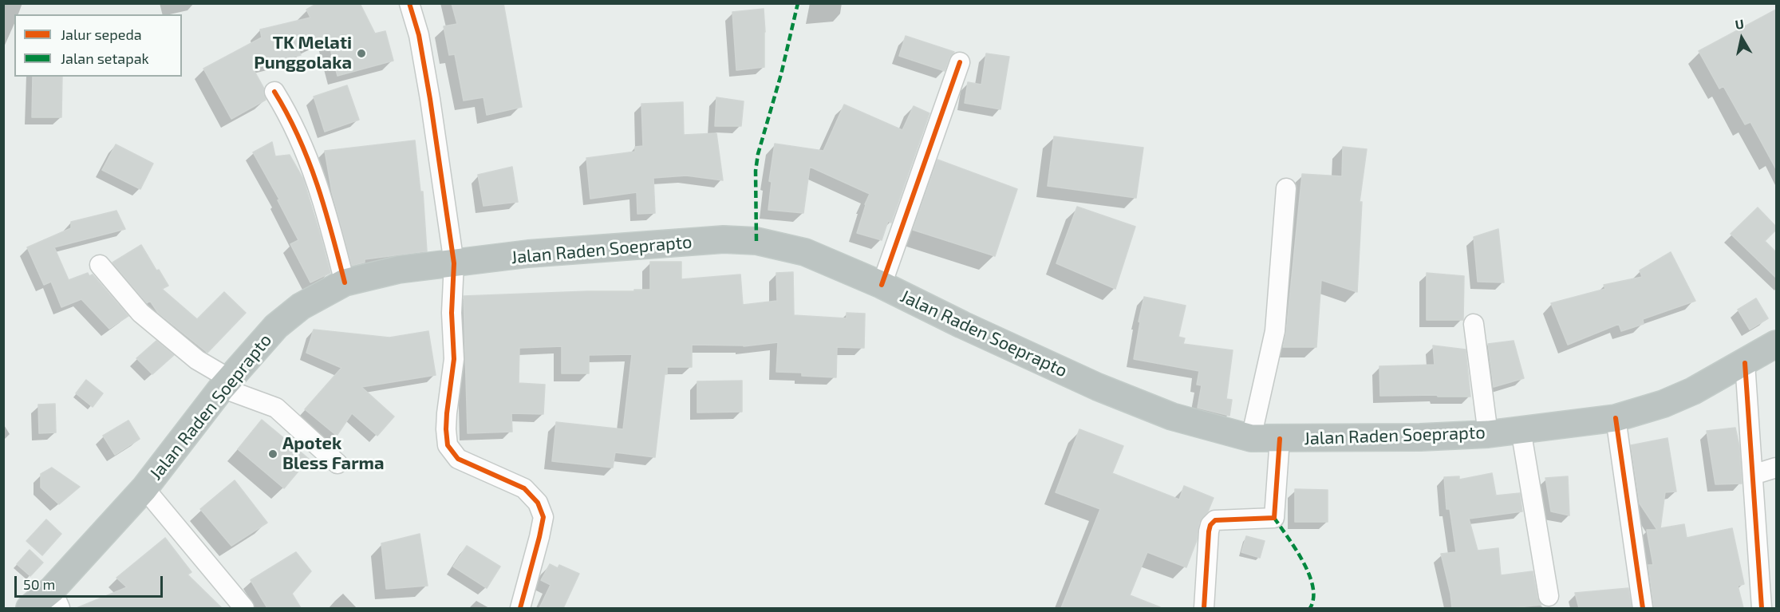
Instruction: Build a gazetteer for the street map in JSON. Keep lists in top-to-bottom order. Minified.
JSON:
{"streets":{"highway":["Jalan Raden Soeprapto"]},"places":["TK Melati Punggolaka","Apotek Bless Farma"],"legend":["Jalur sepeda","Jalan setapak"],"scale_bar":"50 m","north":"top"}
